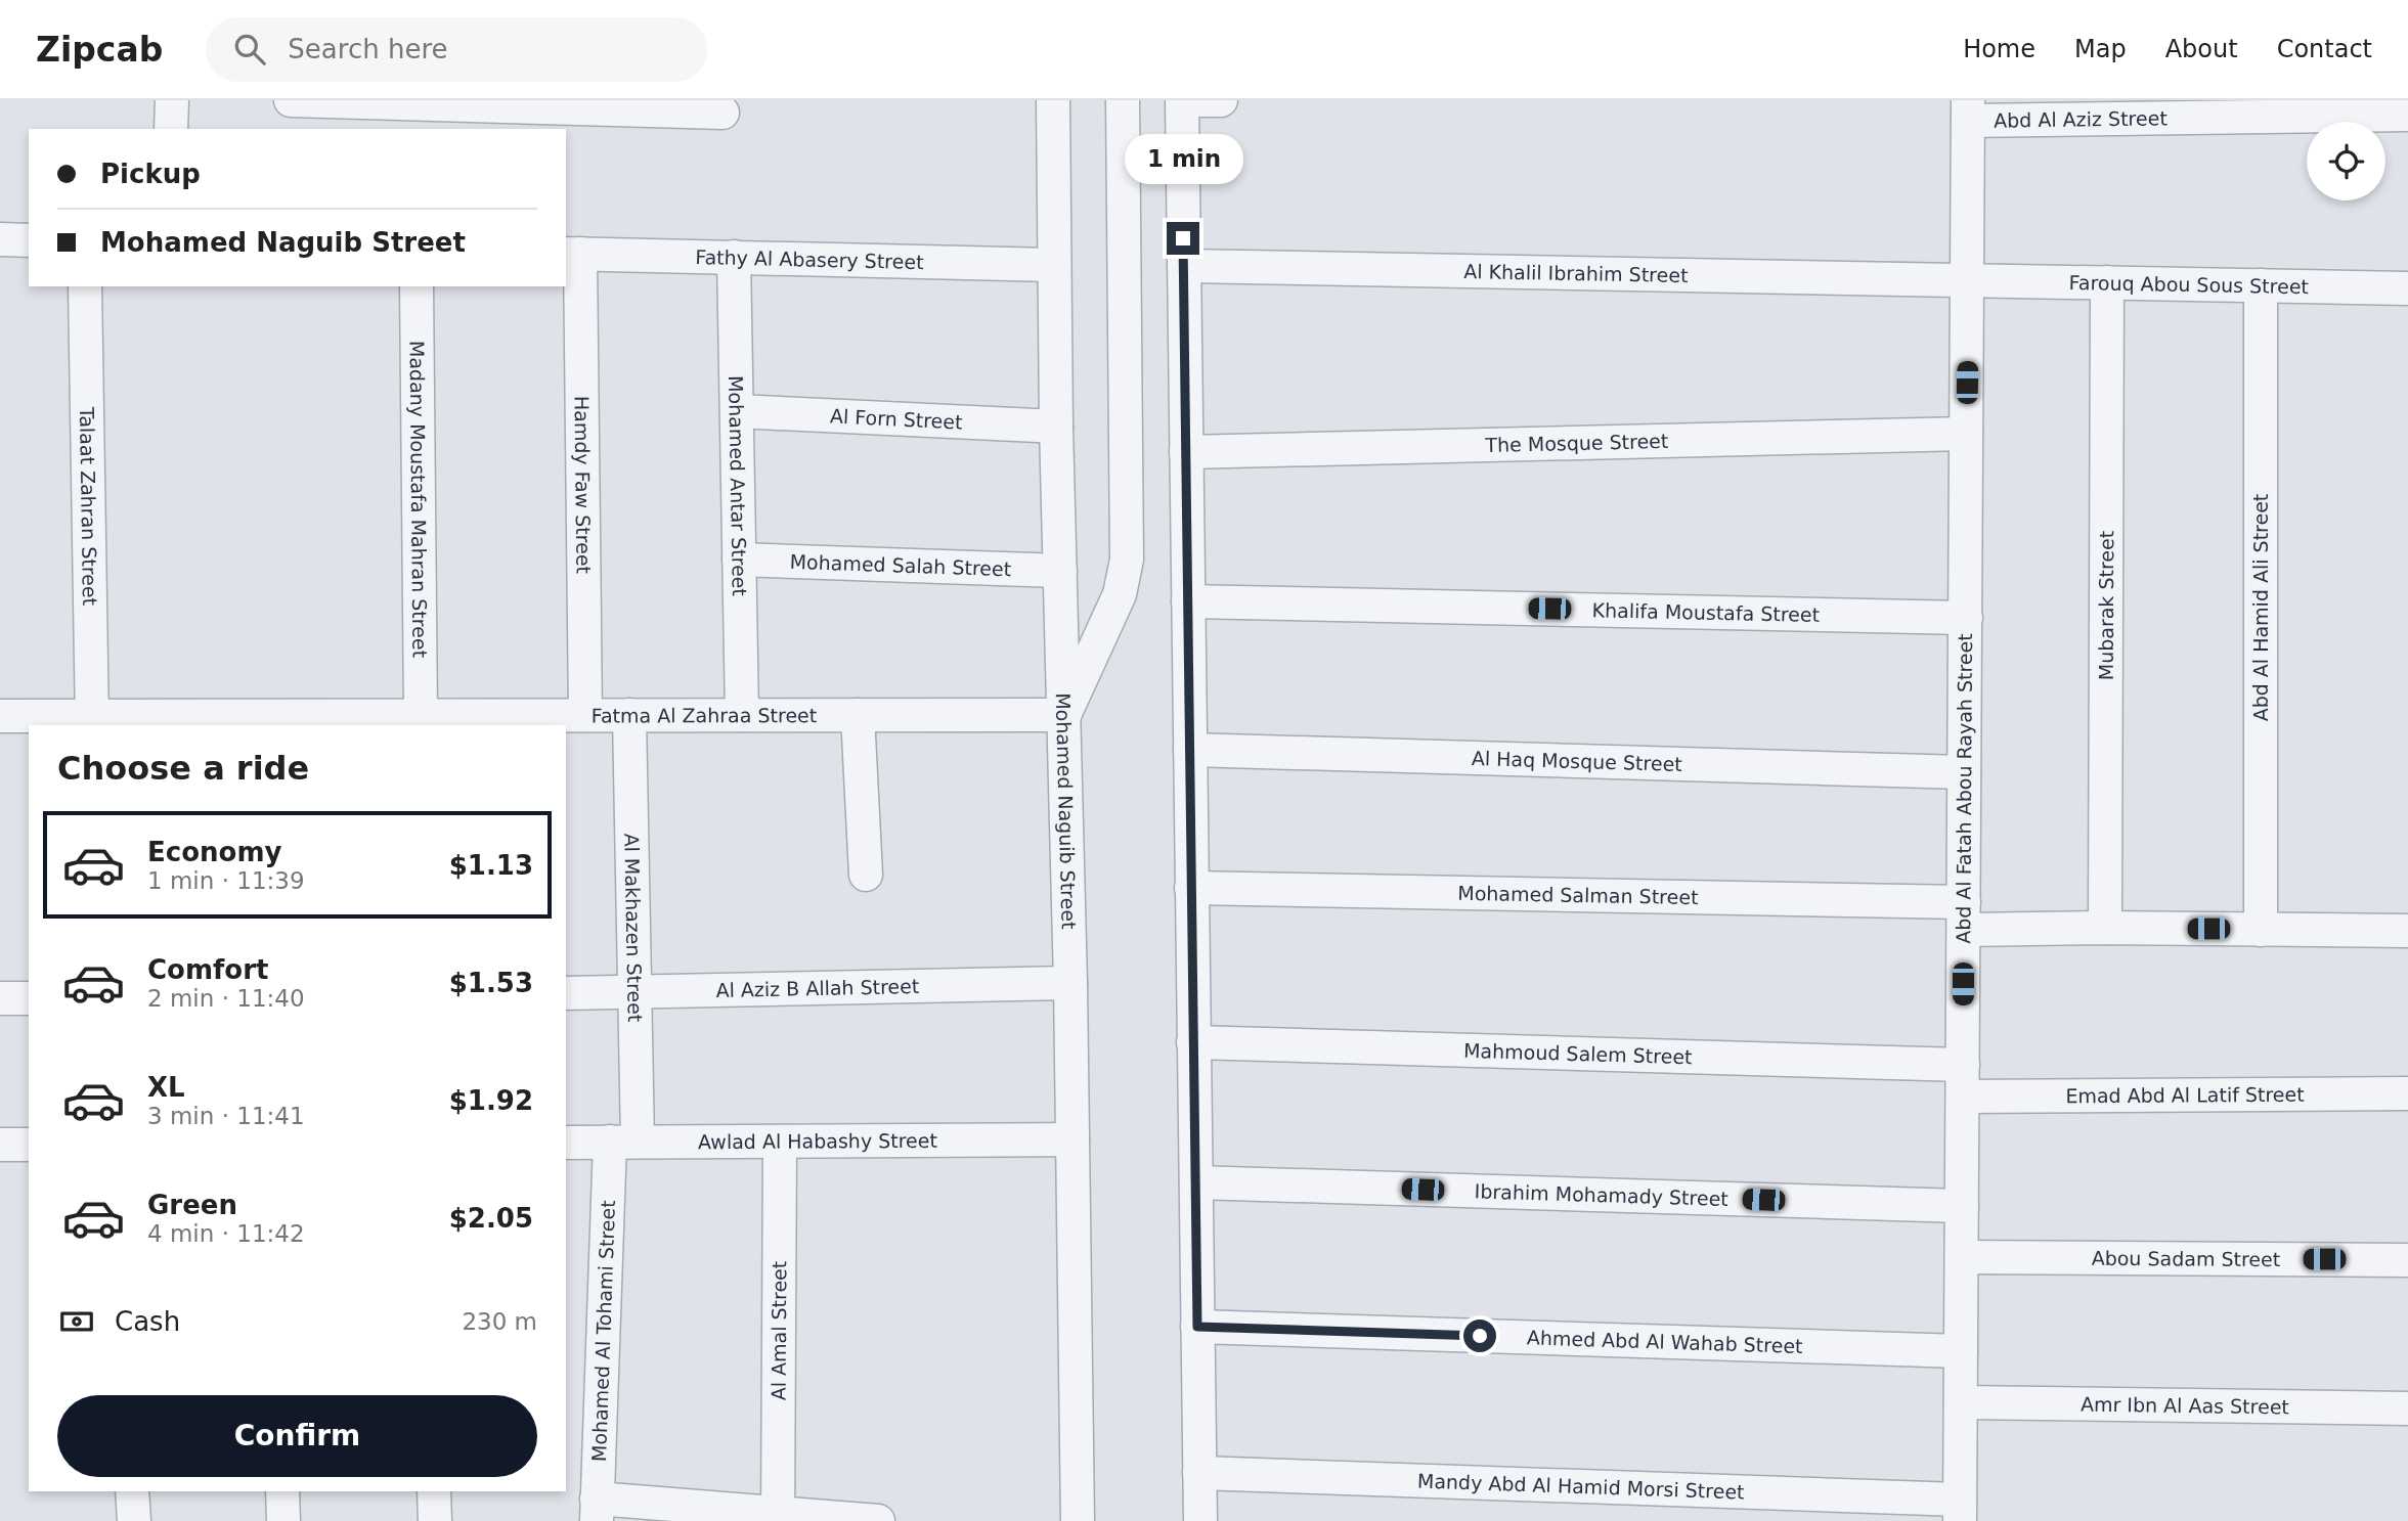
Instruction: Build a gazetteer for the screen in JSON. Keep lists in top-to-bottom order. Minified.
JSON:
{"streets":{"street":["Abd Al Aziz Street","Fathy Al Abasery Street","Al Khalil Ibrahim Street","Farouq Abou Sous Street","Al Forn Street","The Mosque Street","Hamdy Faw Street","Mohamed Antar Street","Madany Moustafa Mahran Street","Talaat Zahran Street","Mohamed Salah Street","Mubarak Street","Abd Al Hamid Ali Street","Khalifa Moustafa Street","Fatma Al Zahraa Street","Al Haq Mosque Street","Abd Al Fatah Abou Rayah Street","Mohamed Naguib Street","Mohamed Salman Street","Al Makhazen Street","Al Aziz B Allah Street","Mahmoud Salem Street","Emad Abd Al Latif Street","Awlad Al Habashy Street","Ibrahim Mohamady Street","Abou Sadam Street","Al Amal Street","Mohamed Al Tohami Street","Ahmed Abd Al Wahab Street","Amr Ibn Al Aas Street","Mandy Abd Al Hamid Morsi Street"]},"crossings":[["Abd Al Aziz Street","Abd Al Fatah Abou Rayah Street"],["Fathy Al Abasery Street","Hamdy Faw Street"],["Fathy Al Abasery Street","Mohamed Antar Street"],["Fathy Al Abasery Street","Mohamed Naguib Street"],["Al Khalil Ibrahim Street","Farouq Abou Sous Street"],["Al Khalil Ibrahim Street","Abd Al Fatah Abou Rayah Street"],["Farouq Abou Sous Street","Mubarak Street"],["Farouq Abou Sous Street","Abd Al Hamid Ali Street"],["Farouq Abou Sous Street","Abd Al Fatah Abou Rayah Street"],["Al Forn Street","Mohamed Antar Street"],["Al Forn Street","Mohamed Naguib Street"],["The Mosque Street","Abd Al Fatah Abou Rayah Street"],["Hamdy Faw Street","Fatma Al Zahraa Street"],["Mohamed Antar Street","Mohamed Salah Street"],["Mohamed Antar Street","Fatma Al Zahraa Street"],["Madany Moustafa Mahran Street","Fatma Al Zahraa Street"],["Talaat Zahran Street","Fatma Al Zahraa Street"],["Mohamed Salah Street","Mohamed Naguib Street"],["Mubarak Street","Mohamed Salman Street"],["Abd Al Hamid Ali Street","Mohamed Salman Street"],["Khalifa Moustafa Street","Abd Al Fatah Abou Rayah Street"],["Fatma Al Zahraa Street","Mohamed Naguib Street"],["Fatma Al Zahraa Street","Al Makhazen Street"],["Al Haq Mosque Street","Abd Al Fatah Abou Rayah Street"],["Abd Al Fatah Abou Rayah Street","Mohamed Salman Street"],["Abd Al Fatah Abou Rayah Street","Mahmoud Salem Street"],["Abd Al Fatah Abou Rayah Street","Emad Abd Al Latif Street"],["Abd Al Fatah Abou Rayah Street","Ibrahim Mohamady Street"],["Abd Al Fatah Abou Rayah Street","Abou Sadam Street"],["Abd Al Fatah Abou Rayah Street","Ahmed Abd Al Wahab Street"],["Abd Al Fatah Abou Rayah Street","Amr Ibn Al Aas Street"],["Abd Al Fatah Abou Rayah Street","Mandy Abd Al Hamid Morsi Street"],["Mohamed Naguib Street","Al Aziz B Allah Street"],["Mohamed Naguib Street","Awlad Al Habashy Street"],["Al Makhazen Street","Al Aziz B Allah Street"],["Al Makhazen Street","Awlad Al Habashy Street"],["Al Makhazen Street","Mohamed Al Tohami Street"],["Awlad Al Habashy Street","Al Amal Street"],["Awlad Al Habashy Street","Mohamed Al Tohami Street"]],"page":{"header":"Zipcab","search":"Search here","nav":["Home","Map","About","Contact"],"banner":["Pickup","Mohamed Naguib Street"],"bubble":"1 min","heading":"Choose a ride","list":[{"name":"Economy","note":"1 min · 11:39","value":"$1.13"},{"name":"Comfort","note":"2 min · 11:40","value":"$1.53"},{"name":"XL","note":"3 min · 11:41","value":"$1.92"},{"name":"Green","note":"4 min · 11:42","value":"$2.05"}],"pay":["Cash","230 m"],"buttons":"Confirm"}}
